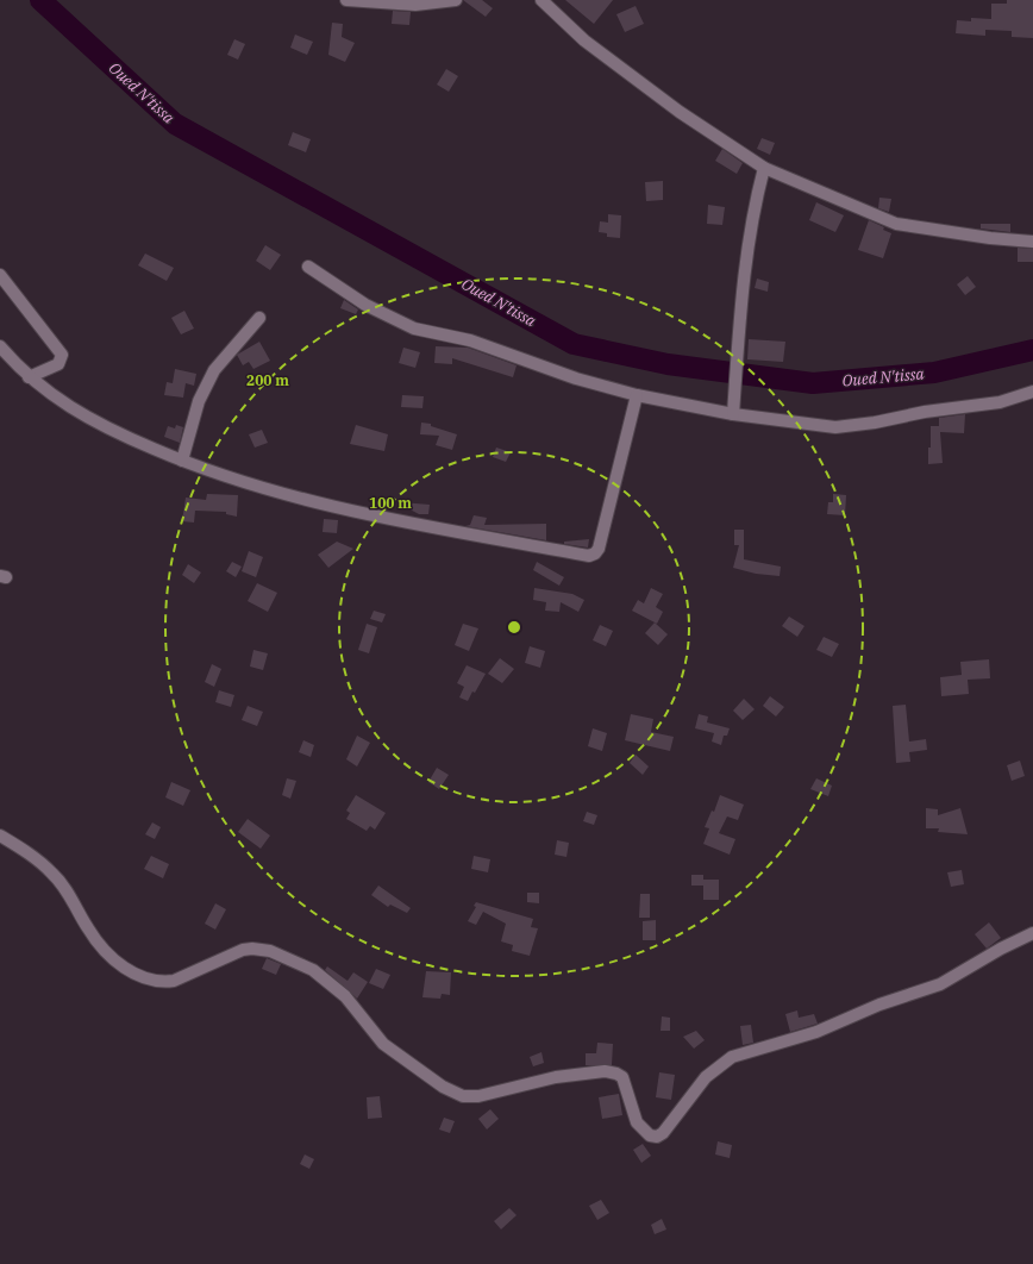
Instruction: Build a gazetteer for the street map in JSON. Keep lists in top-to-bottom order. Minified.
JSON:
{"water":["Oued N'tissa"],"rings":["200 m","100 m"]}
